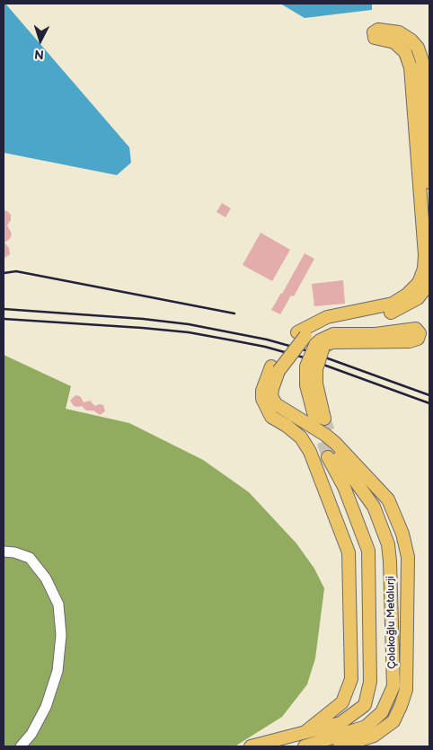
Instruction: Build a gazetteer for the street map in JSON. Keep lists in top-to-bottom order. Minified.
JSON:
{"streets":{"main road":["Çolakoğlu Metalurji"]},"north":"bottom"}
